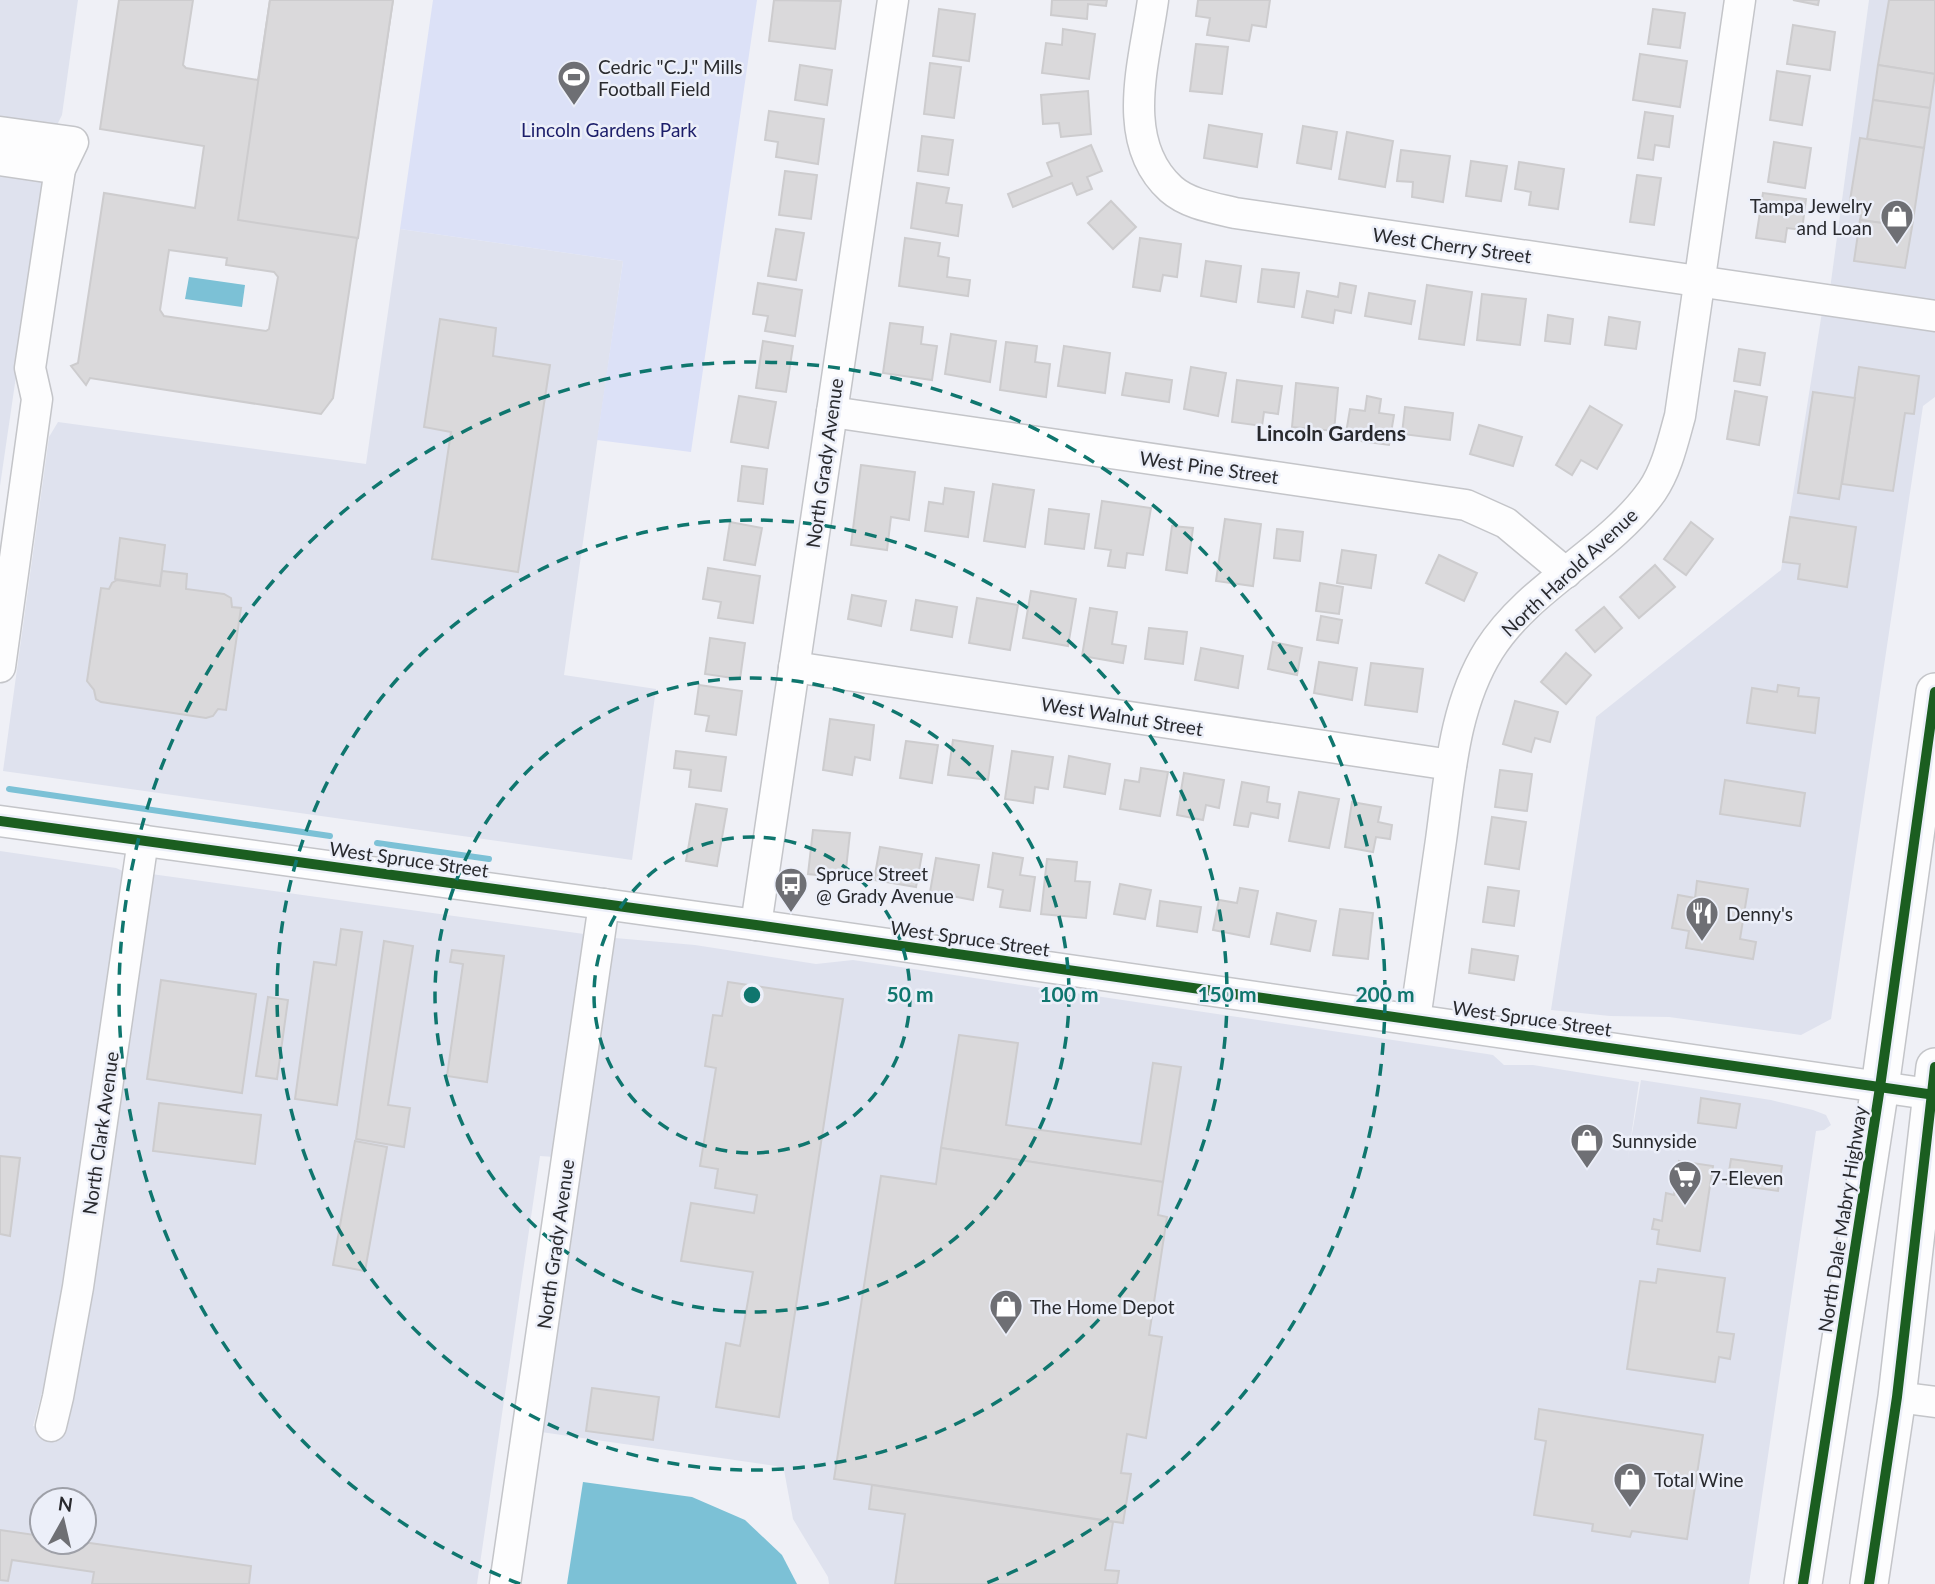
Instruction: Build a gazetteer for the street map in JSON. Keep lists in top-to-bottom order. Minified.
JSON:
{"streets":{"main road":["North Dale Mabry Highway"],"street":["West Cherry Street","North Grady Avenue","West Pine Street","North Harold Avenue","West Walnut Street","West Spruce Street","North Clark Avenue"]},"crossings":[["West Cherry Street","North Harold Avenue"],["North Grady Avenue","West Pine Street"],["North Grady Avenue","West Walnut Street"],["North Grady Avenue","West Spruce Street"],["West Pine Street","North Harold Avenue"],["North Harold Avenue","West Walnut Street"],["North Harold Avenue","West Spruce Street"],["West Spruce Street","North Clark Avenue"],["West Spruce Street","North Dale Mabry Highway"]],"districts":["Lincoln Gardens"],"parks":["Lincoln Gardens Park"],"places":{"sports":["Cedric \"C.J.\" Mills Football Field"],"shop":["Tampa Jewelry and Loan","Sunnyside","The Home Depot","Total Wine"],"bus stop":["Spruce Street @ Grady Avenue"],"restaurant":["Denny's"],"supermarket":["7-Eleven"]},"north":"top","rings":["50 m","100 m","150 m","200 m"]}
